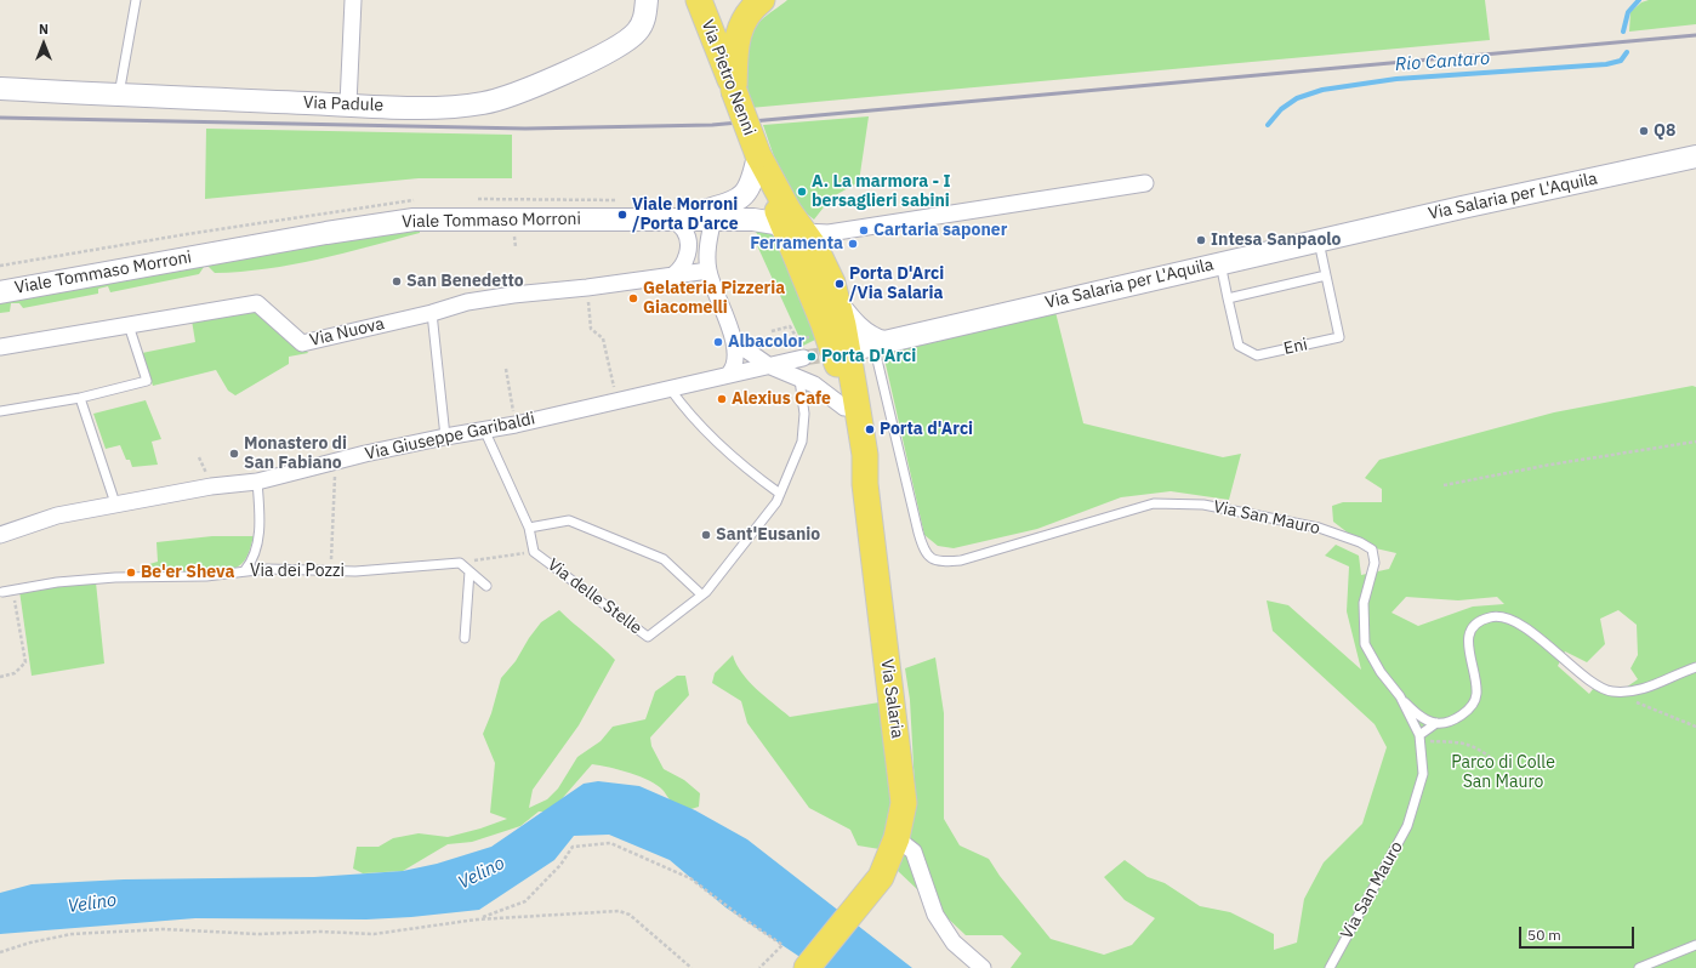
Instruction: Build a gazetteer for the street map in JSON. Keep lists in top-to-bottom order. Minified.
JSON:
{"streets":{"main road":["Via Pietro Nenni","Via Salaria"],"street":["Via Padule","Via Salaria per L'Aquila","Viale Tommaso Morroni","Via Nuova","Via Giuseppe Garibaldi"],"lane":["Eni","Via San Mauro","Via dei Pozzi","Via delle Stelle"]},"crossings":[["Via Salaria per L'Aquila","Via San Mauro"],["Via Salaria per L'Aquila","Via Salaria"],["Via Giuseppe Garibaldi","Via delle Stelle"]],"water":["Rio Cantaro","Velino"],"parks":["Parco di Colle San Mauro"],"places":["Q8","A. La marmora - I bersaglieri sabini","Viale Morroni /Porta D'arce","Cartaria saponer","Intesa Sanpaolo","Ferramenta","San Benedetto","Porta D'Arci /Via Salaria","Gelateria Pizzeria Giacomelli","Albacolor","Porta D'Arci","Alexius Cafe","Porta d'Arci","Monastero di San Fabiano","Sant'Eusanio","Be'er Sheva"],"scale_bar":"50 m","north":"top"}
